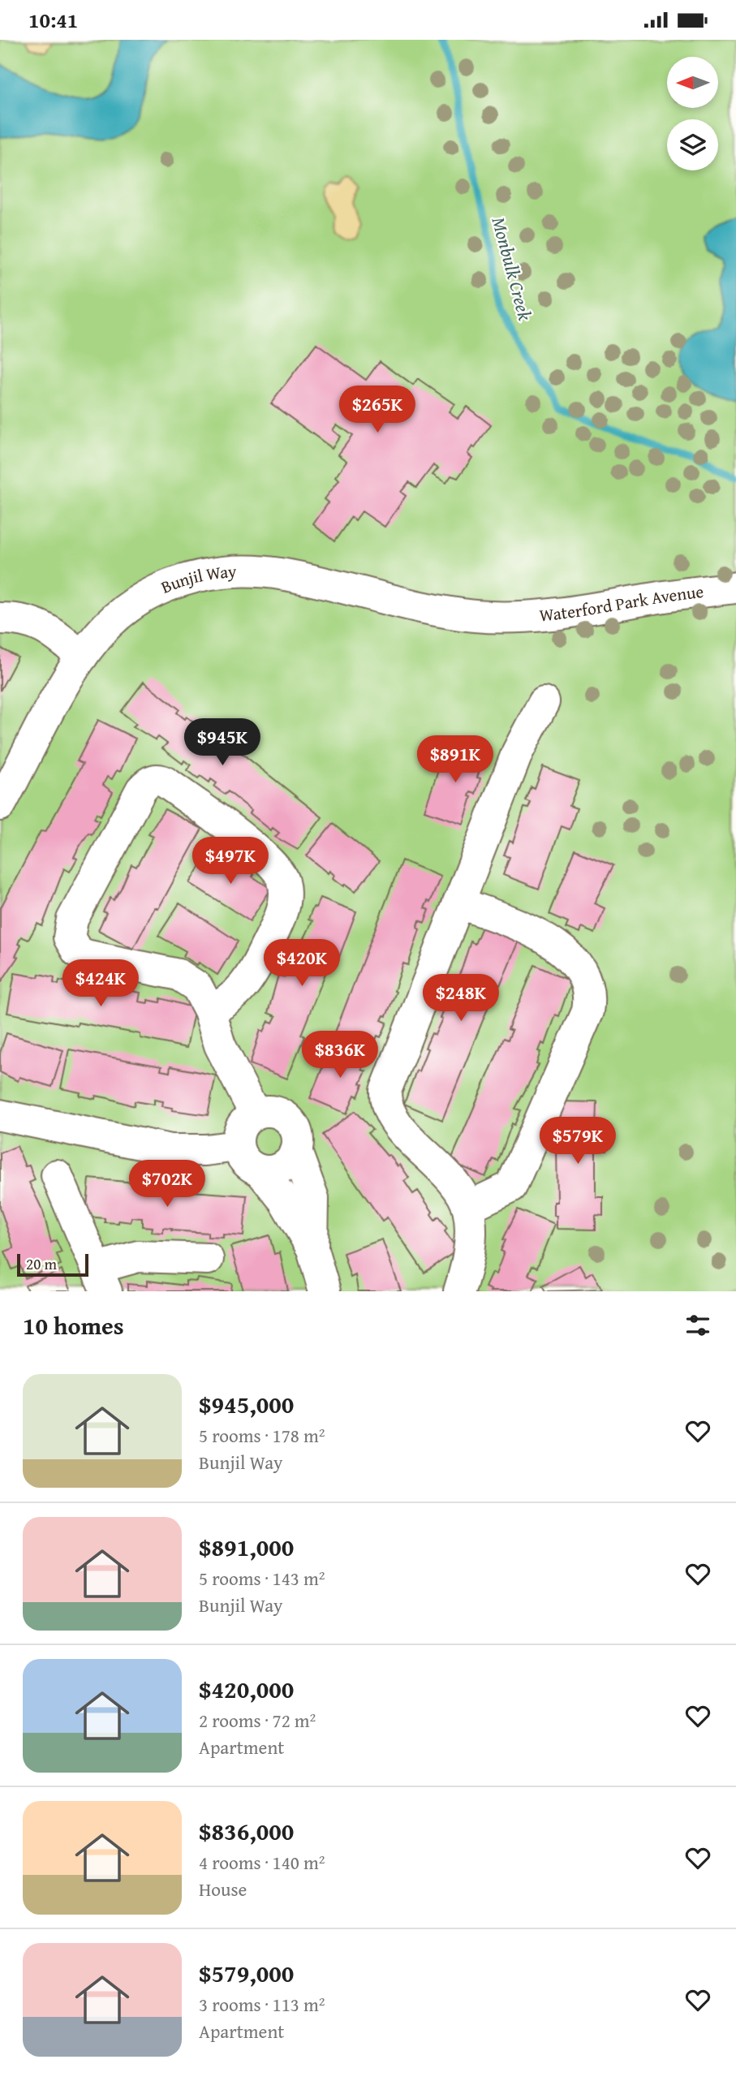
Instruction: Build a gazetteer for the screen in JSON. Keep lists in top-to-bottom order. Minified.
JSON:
{"streets":{"street":["Bunjil Way","Waterford Park Avenue"]},"crossings":[["Bunjil Way","Waterford Park Avenue"]],"water":["Monbulk Creek"],"scale_bar":"20 m","north":"left","page":{"status":"10:41","price":["$265K","$945K","$891K","$497K","$420K","$424K","$248K","$836K","$579K","$702K"],"scale":"20 m","heading":"10 homes","list":[{"name":"$945,000","note":"5 rooms · 178 m² · Bunjil Way"},{"name":"$891,000","note":"5 rooms · 143 m² · Bunjil Way"},{"name":"$420,000","note":"2 rooms · 72 m² · Apartment"},{"name":"$836,000","note":"4 rooms · 140 m² · House"},{"name":"$579,000","note":"3 rooms · 113 m² · Apartment"}]}}
